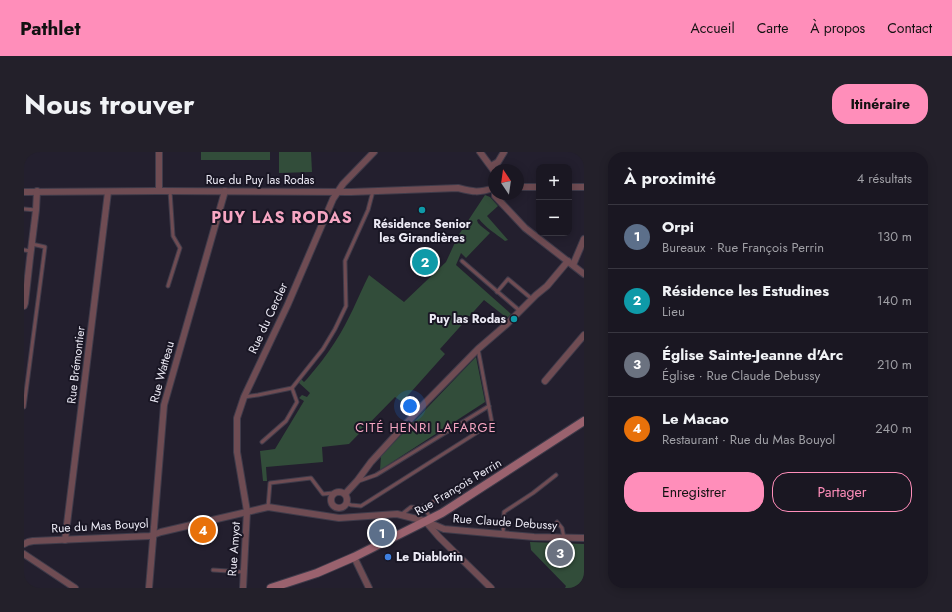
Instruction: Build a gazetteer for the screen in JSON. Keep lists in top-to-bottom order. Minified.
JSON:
{"streets":{"main road":["Rue François Perrin"],"street":["Rue du Puy las Rodas","Rue du Cercler","Rue Brémontier","Rue Watteau","Rue Claude Debussy","Rue du Mas Bouyol","Rue Amyot"]},"crossings":[["Rue du Puy las Rodas","Rue du Cercler"],["Rue du Puy las Rodas","Rue Brémontier"],["Rue du Puy las Rodas","Rue Watteau"],["Rue du Cercler","Rue du Mas Bouyol"],["Rue du Cercler","Rue Amyot"],["Rue Brémontier","Rue du Mas Bouyol"],["Rue Watteau","Rue du Mas Bouyol"],["Rue François Perrin","Rue Claude Debussy"],["Rue Claude Debussy","Rue du Mas Bouyol"],["Rue du Mas Bouyol","Rue Amyot"]],"districts":["PUY LAS RODAS","CITÉ HENRI LAFARGE"],"places":["Résidence Senior les Girandières","Puy las Rodas","Le Diablotin"],"north":"top","page":{"header":"Pathlet","nav":["Accueil","Carte","À propos","Contact"],"title":"Nous trouver","buttons":["Itinéraire",["Enregistrer","Partager"]],"heading":["À proximité","4 résultats"],"map_buttons":["+","−"],"list":[{"mark":"1","name":"Orpi","note":"Bureaux · Rue François Perrin","value":"130 m"},{"mark":"2","name":"Résidence les Estudines","note":"Lieu","value":"140 m"},{"mark":"3","name":"Église Sainte-Jeanne d'Arc","note":"Église · Rue Claude Debussy","value":"210 m"},{"mark":"4","name":"Le Macao","note":"Restaurant · Rue du Mas Bouyol","value":"240 m"}],"pins":["2","4","1","3"]}}
